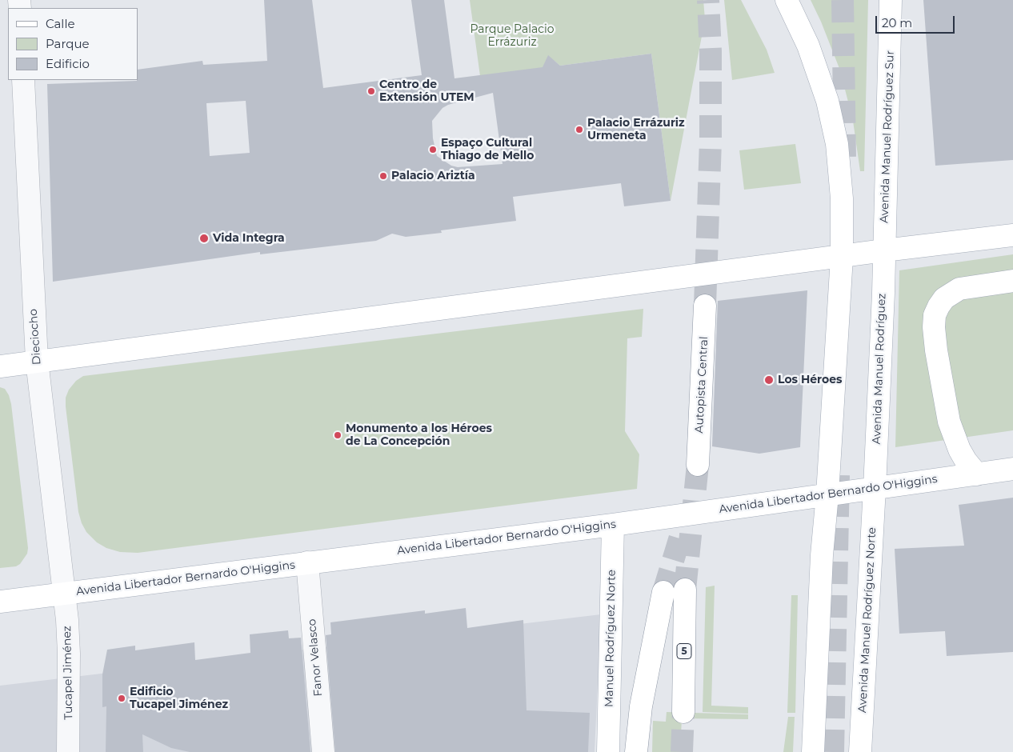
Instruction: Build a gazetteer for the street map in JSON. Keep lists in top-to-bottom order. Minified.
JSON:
{"streets":{"main road":["Avenida Manuel Rodríguez Sur","Avenida Manuel Rodríguez","Autopista Central","Avenida Libertador Bernardo O'Higgins","Avenida Manuel Rodríguez Norte","Manuel Rodríguez Norte","5"],"street":["Dieciocho","Fanor Velasco","Tucapel Jiménez"]},"crossings":[["Avenida Manuel Rodríguez Sur","Avenida Manuel Rodríguez"],["Dieciocho","Avenida Libertador Bernardo O'Higgins"],["Dieciocho","Tucapel Jiménez"],["Avenida Manuel Rodríguez","Avenida Libertador Bernardo O'Higgins"],["Avenida Manuel Rodríguez","Avenida Manuel Rodríguez Norte"],["Avenida Libertador Bernardo O'Higgins","Avenida Manuel Rodríguez Norte"],["Avenida Libertador Bernardo O'Higgins","Manuel Rodríguez Norte"],["Avenida Libertador Bernardo O'Higgins","Fanor Velasco"],["Avenida Libertador Bernardo O'Higgins","Tucapel Jiménez"]],"parks":["Parque Palacio Errázuriz"],"places":["Centro de Extensión UTEM","Palacio Errázuriz Urmeneta","Espaço Cultural Thiago de Mello","Palacio Ariztía","Vida Integra","Los Héroes","Monumento a los Héroes de La Concepción","Edificio Tucapel Jiménez"],"legend":["Calle","Parque","Edificio"],"scale_bar":"20 m"}
